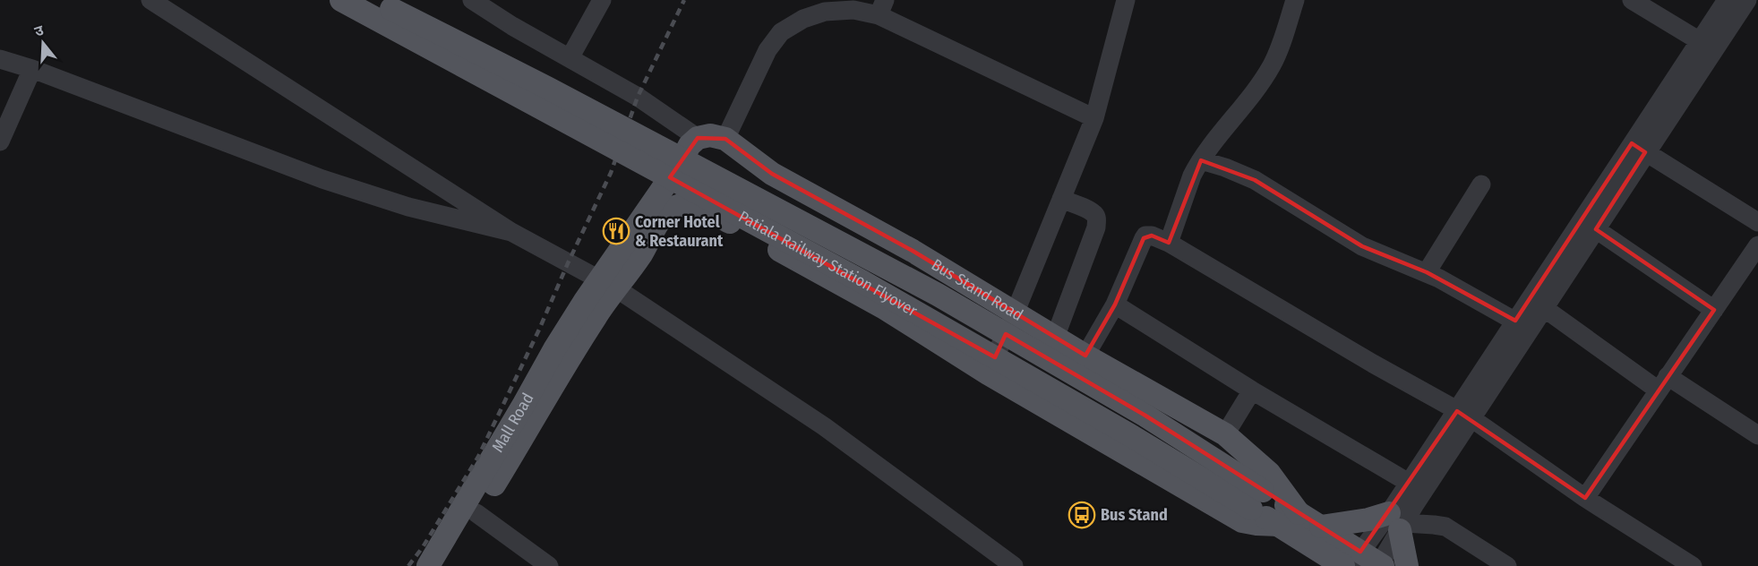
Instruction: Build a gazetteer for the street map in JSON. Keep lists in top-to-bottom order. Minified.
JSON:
{"streets":{"main road":["Patiala Railway Station Flyover","Bus Stand Road","Mall Road"]},"crossings":[["Patiala Railway Station Flyover","Bus Stand Road"],["Bus Stand Road","Mall Road"]],"places":{"restaurant":["Corner Hotel & Restaurant"],"bus stop":["Bus Stand"]},"north":"top"}
